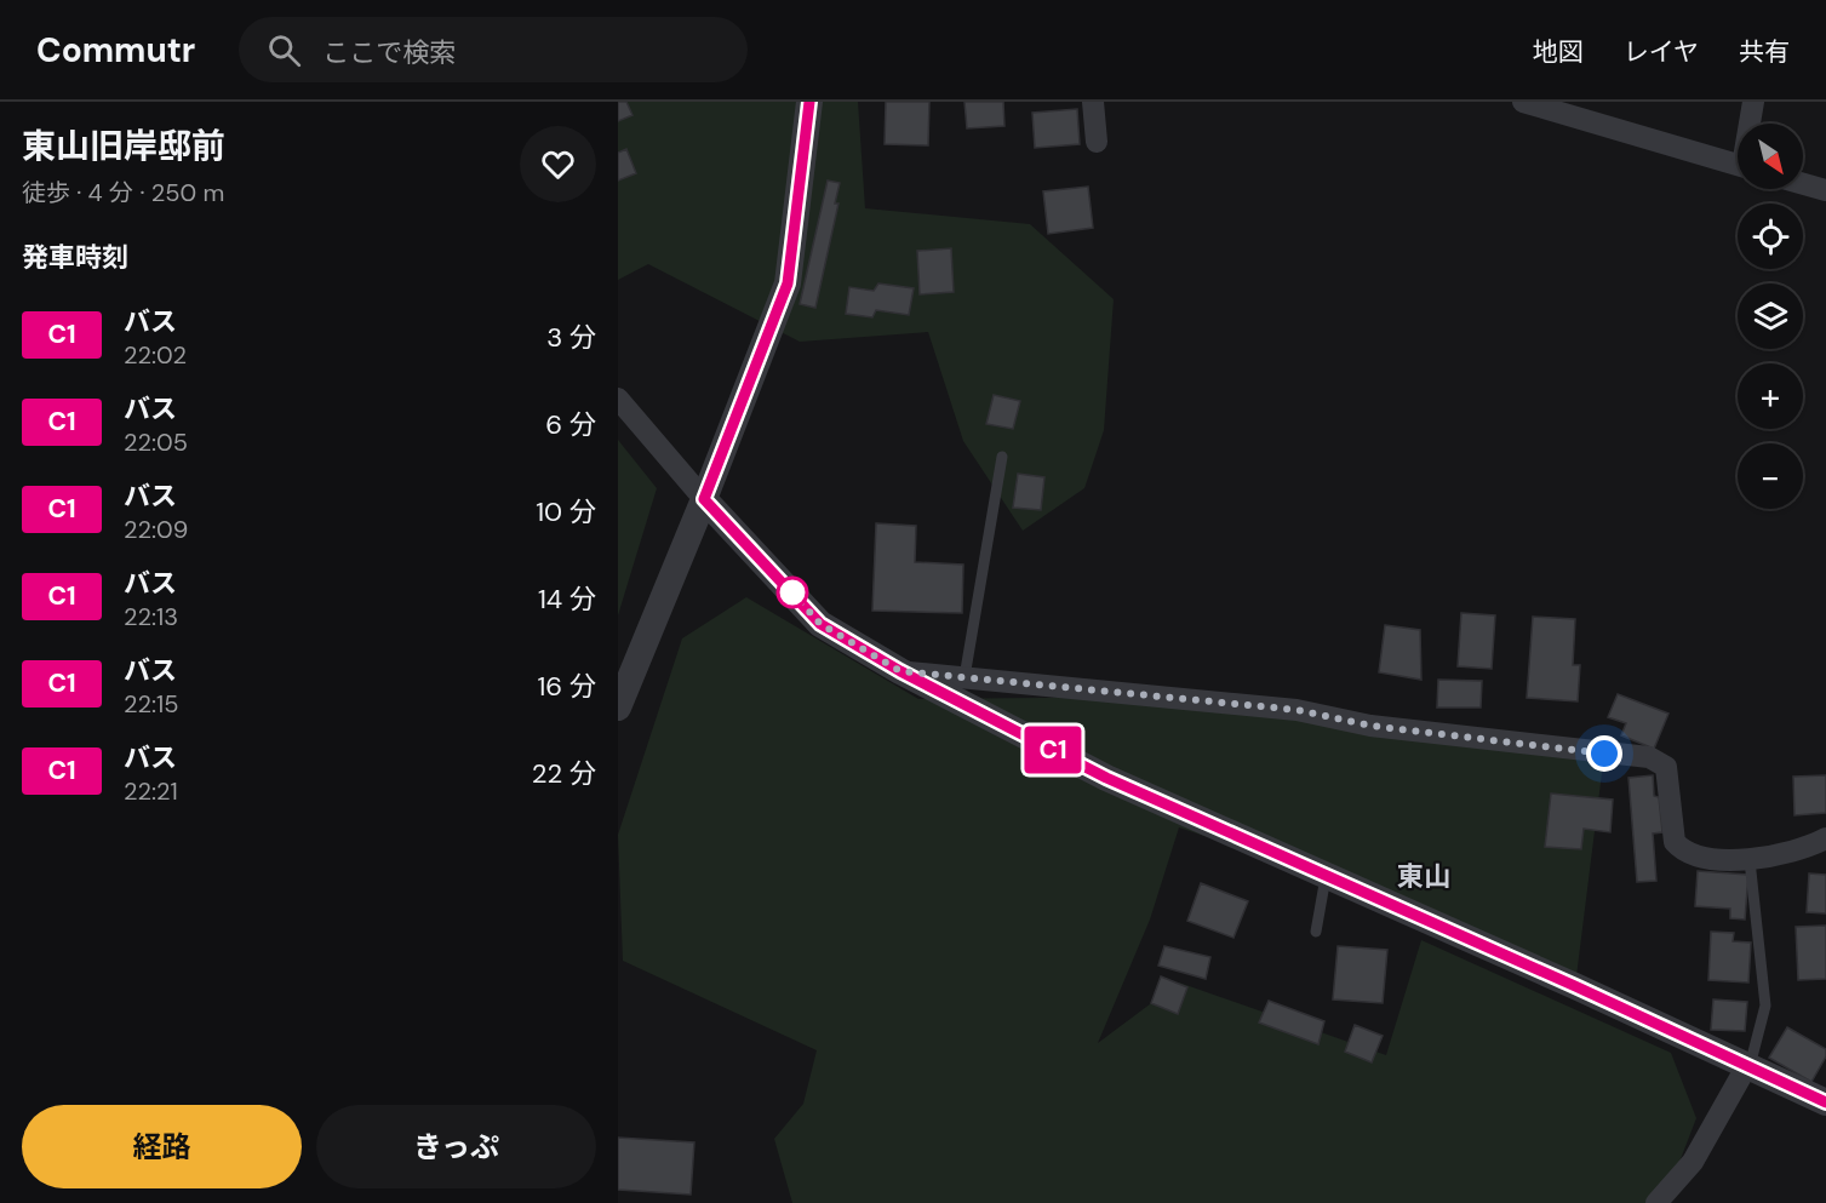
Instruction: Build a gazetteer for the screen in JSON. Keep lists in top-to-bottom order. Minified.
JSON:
{"districts":["東山"],"lines":["bus line C1"],"north":"bottom right","page":{"header":"Commutr","search":"ここで検索","nav":["地図","レイヤ","共有"],"heading":[["東山旧岸邸前","徒歩 · 4 分 · 250 m"],"発車時刻"],"on_map":"C1","map_buttons":["+","−"],"list":[{"mark":"C1","name":"バス","note":"22:02","value":"3 分"},{"mark":"C1","name":"バス","note":"22:05","value":"6 分"},{"mark":"C1","name":"バス","note":"22:09","value":"10 分"},{"mark":"C1","name":"バス","note":"22:13","value":"14 分"},{"mark":"C1","name":"バス","note":"22:15","value":"16 分"},{"mark":"C1","name":"バス","note":"22:21","value":"22 分"}],"buttons":["経路","きっぷ"]}}
